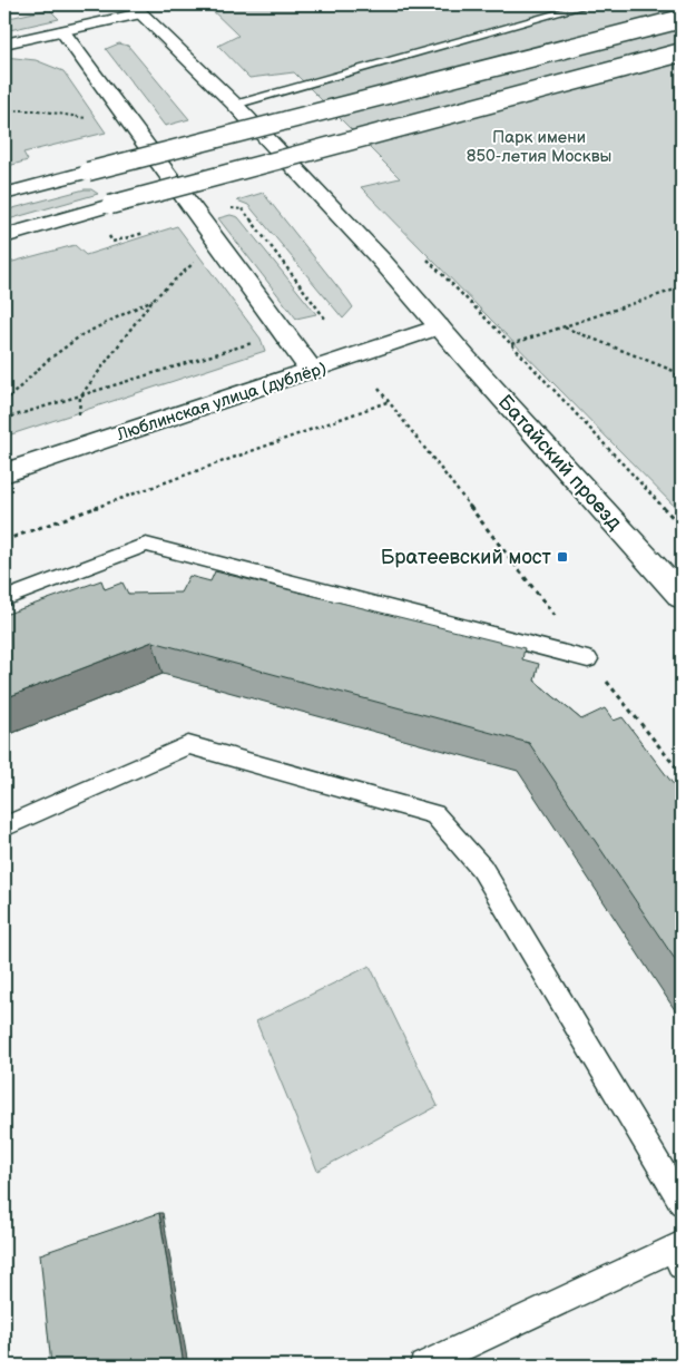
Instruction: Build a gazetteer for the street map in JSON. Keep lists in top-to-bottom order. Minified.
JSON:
{"streets":{"main road":["Люблинская улица (дублёр)","Батайский проезд"]},"crossings":[["Люблинская улица (дублёр)","Батайский проезд"]],"parks":["Парк имени 850-летия Москвы"],"places":{"transit":["Братеевский мост"]}}
